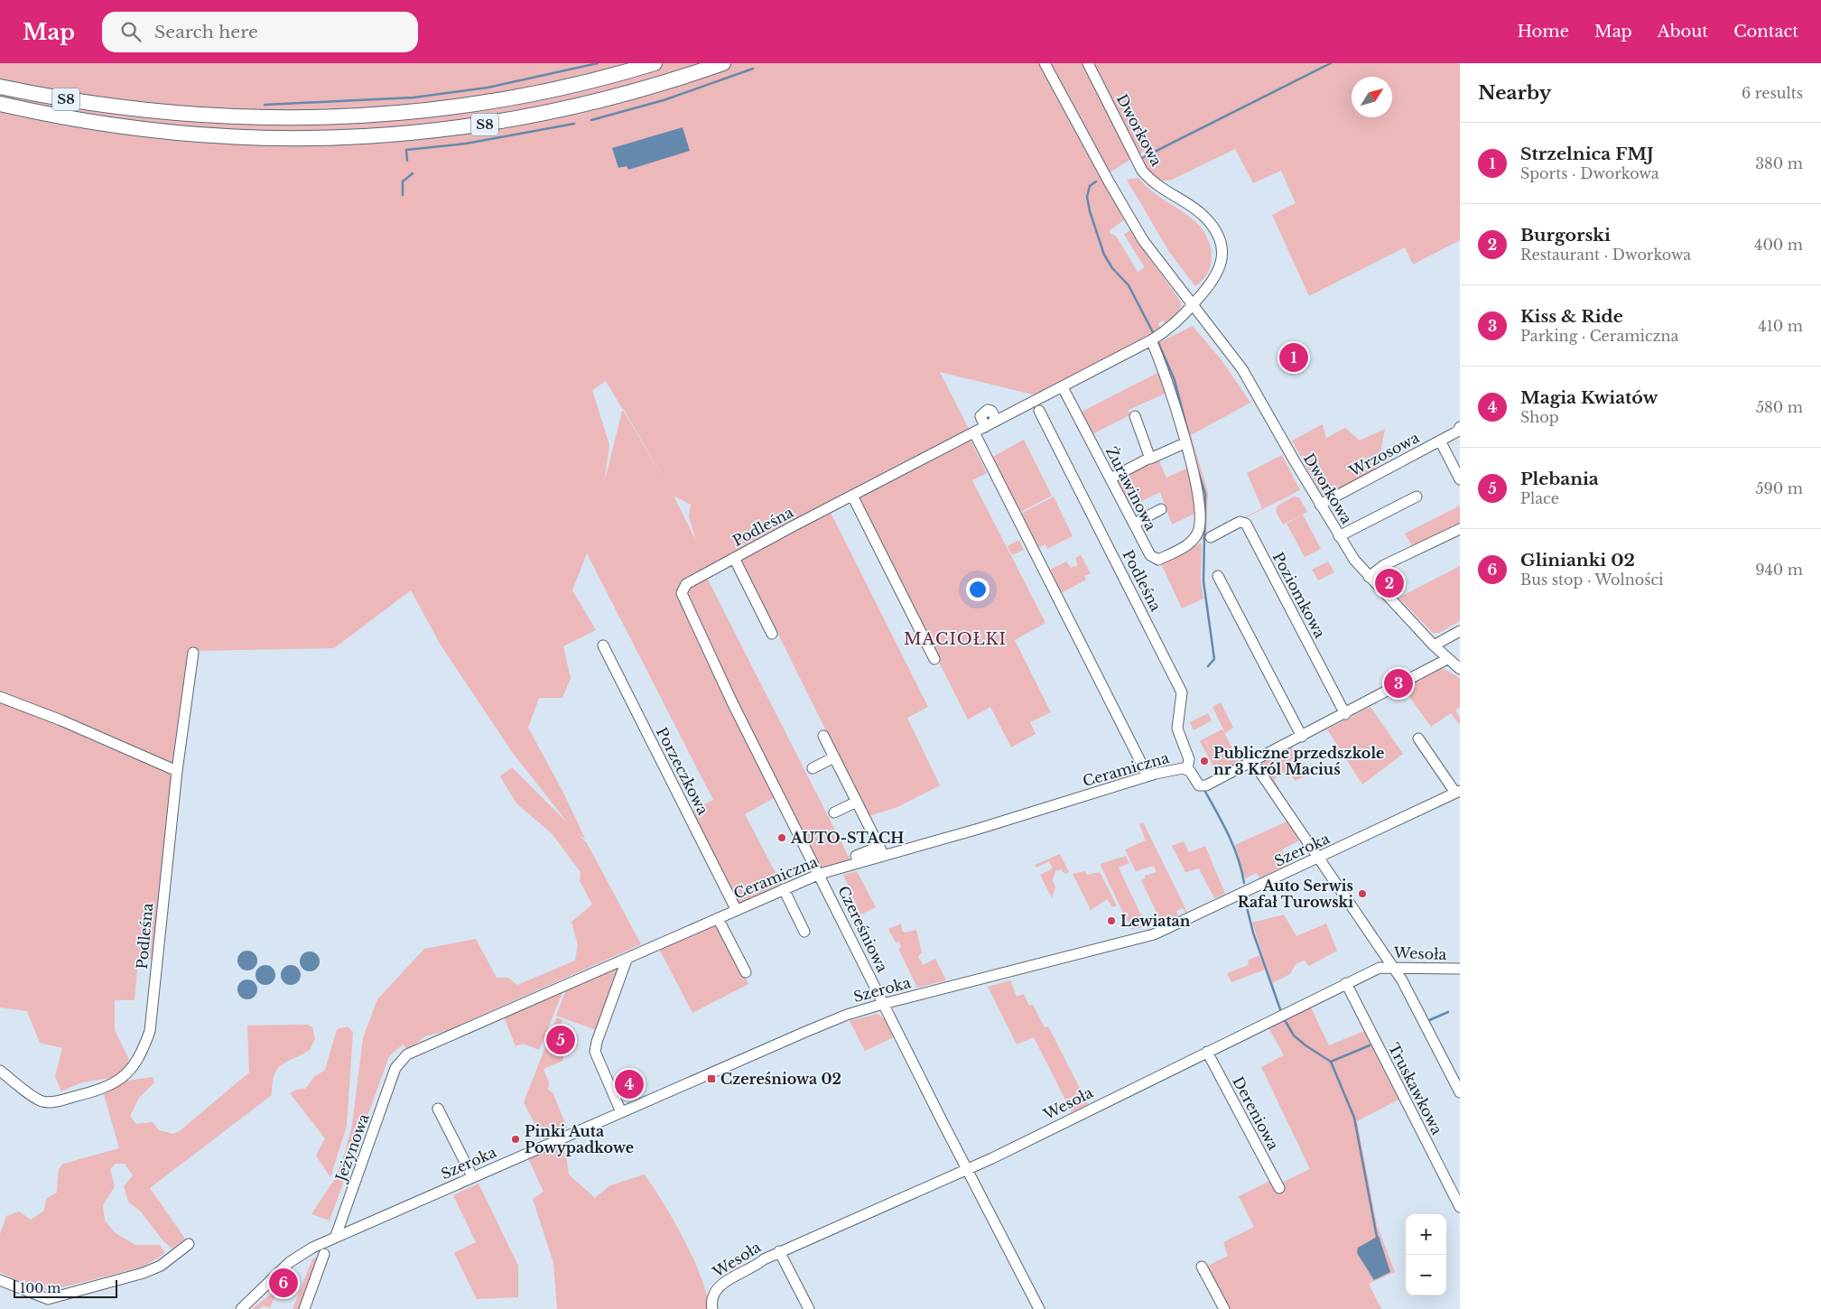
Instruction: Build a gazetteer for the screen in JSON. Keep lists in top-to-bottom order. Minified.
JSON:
{"streets":{"highway":["S8"],"street":["Dworkowa","Wrzosowa","Żurawinowa","Podleśna","Poziomkowa","Ceramiczna","Porzeczkowa","Szeroka","Czereśniowa","Wesoła","Truskawkowa","Dereniowa","Jeżynowa"]},"crossings":[["Dworkowa","Wrzosowa"],["Dworkowa","Podleśna"],["Dworkowa","Ceramiczna"],["Żurawinowa","Podleśna"],["Podleśna","Ceramiczna"],["Podleśna","Czereśniowa"],["Poziomkowa","Ceramiczna"],["Ceramiczna","Porzeczkowa"],["Ceramiczna","Czereśniowa"],["Ceramiczna","Jeżynowa"],["Szeroka","Czereśniowa"],["Szeroka","Jeżynowa"],["Czereśniowa","Wesoła"],["Wesoła","Truskawkowa"],["Wesoła","Dereniowa"]],"districts":["MACIOŁKI"],"places":{"other":["Publiczne przedszkole nr 3 Król Maciuś","AUTO-STACH","Auto Serwis Rafał Turowski","Lewiatan","Pinki Auta Powypadkowe"],"transit":["Czereśniowa 02"]},"scale_bar":"100 m","north":"top right","page":{"header":"Map","search":"Search here","nav":["Home","Map","About","Contact"],"heading":["Nearby","6 results"],"list":[{"mark":"1","name":"Strzelnica FMJ","note":"Sports · Dworkowa","value":"380 m"},{"mark":"2","name":"Burgorski","note":"Restaurant · Dworkowa","value":"400 m"},{"mark":"3","name":"Kiss & Ride","note":"Parking · Ceramiczna","value":"410 m"},{"mark":"4","name":"Magia Kwiatów","note":"Shop","value":"580 m"},{"mark":"5","name":"Plebania","note":"Place","value":"590 m"},{"mark":"6","name":"Glinianki 02","note":"Bus stop · Wolności","value":"940 m"}],"pins":["1","2","3","5","4","6"],"map_buttons":["+","−"],"scale":"100 m"}}
